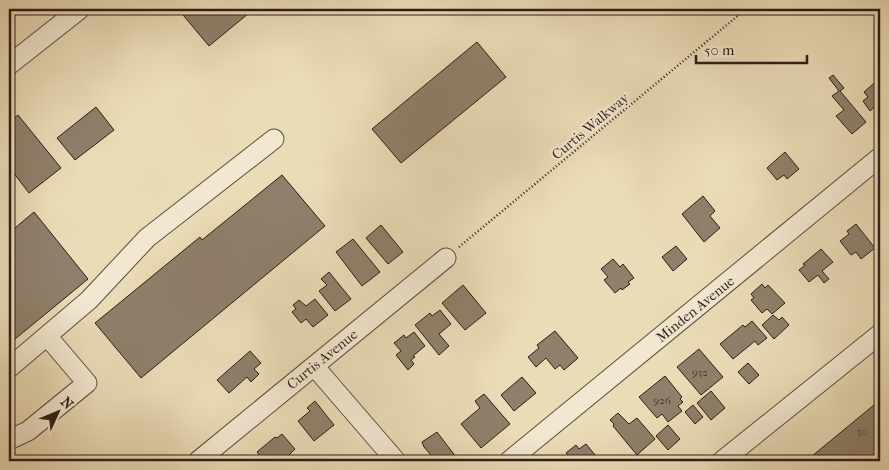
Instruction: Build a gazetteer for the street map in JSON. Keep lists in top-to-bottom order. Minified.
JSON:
{"streets":{"street":["Minden Avenue","Curtis Avenue"],"path":["Curtis Walkway"]},"crossings":[["Curtis Walkway","Curtis Avenue"]],"house_numbers":["932","926","30"],"scale_bar":"50 m","north":"top right"}
